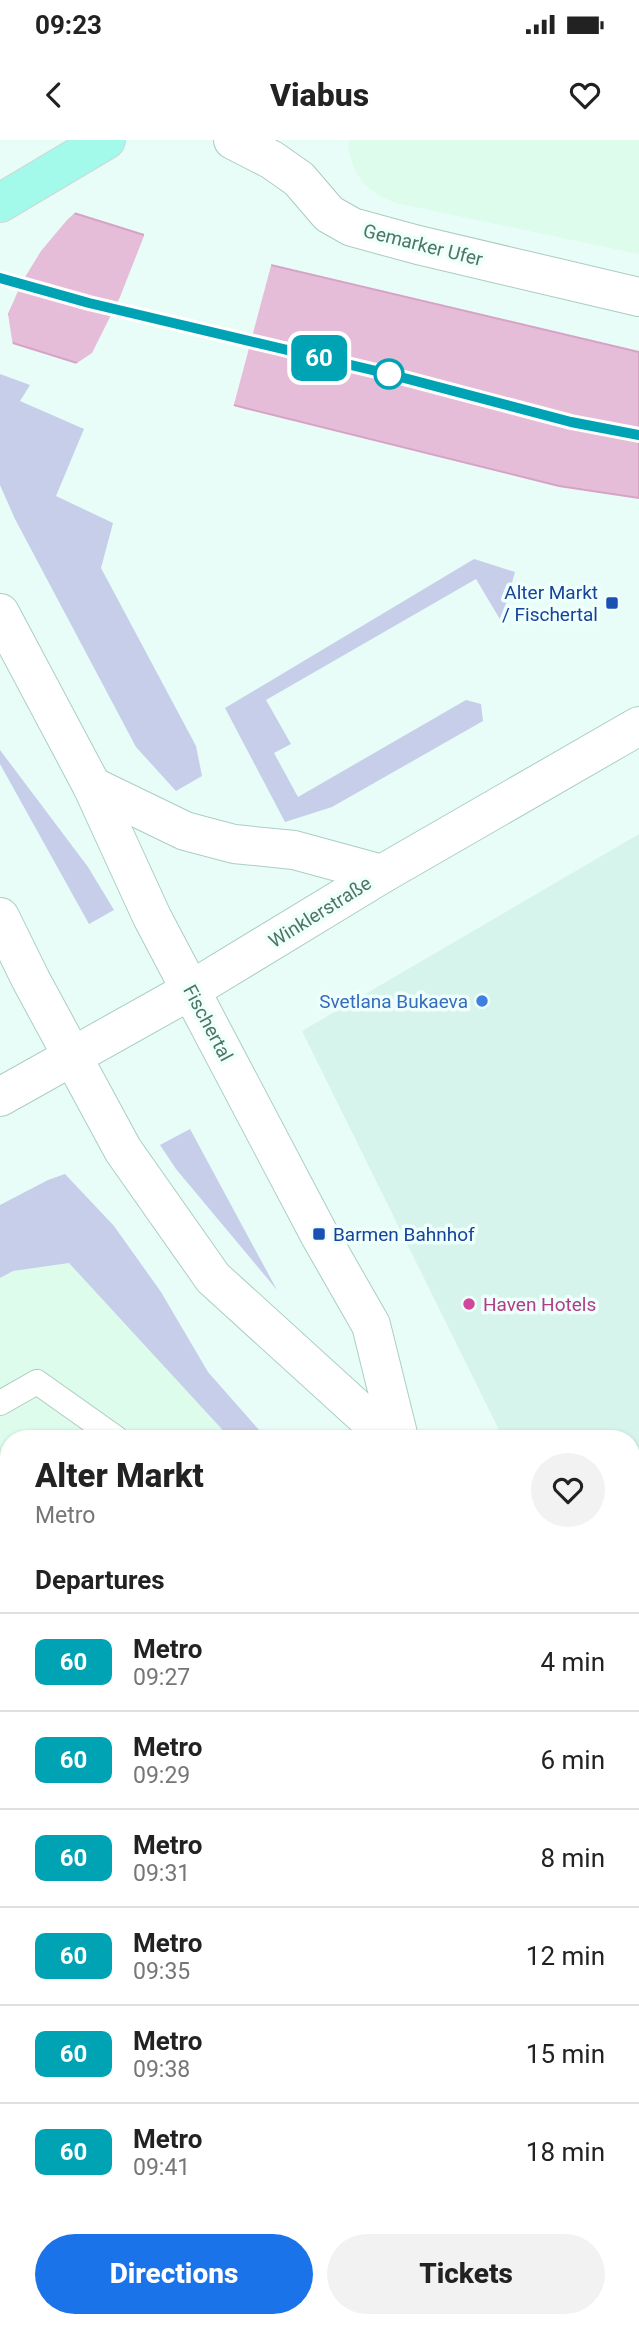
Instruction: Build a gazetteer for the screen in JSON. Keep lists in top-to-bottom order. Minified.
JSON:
{"streets":{"main road":["Gemarker Ufer","Winklerstraße","Fischertal"]},"crossings":[["Winklerstraße","Fischertal"]],"places":{"transit":["Alter Markt / Fischertal","Barmen Bahnhof"],"other":["Svetlana Bukaeva","Haven Hotels"]},"lines":["metro line 60"],"page":{"status":"09:23","header":"Viabus","on_map":"60","heading":[["Alter Markt","Metro"],"Departures"],"list":[{"mark":"60","name":"Metro","note":"09:27","value":"4 min"},{"mark":"60","name":"Metro","note":"09:29","value":"6 min"},{"mark":"60","name":"Metro","note":"09:31","value":"8 min"},{"mark":"60","name":"Metro","note":"09:35","value":"12 min"},{"mark":"60","name":"Metro","note":"09:38","value":"15 min"},{"mark":"60","name":"Metro","note":"09:41","value":"18 min"}],"buttons":["Directions","Tickets"]}}
